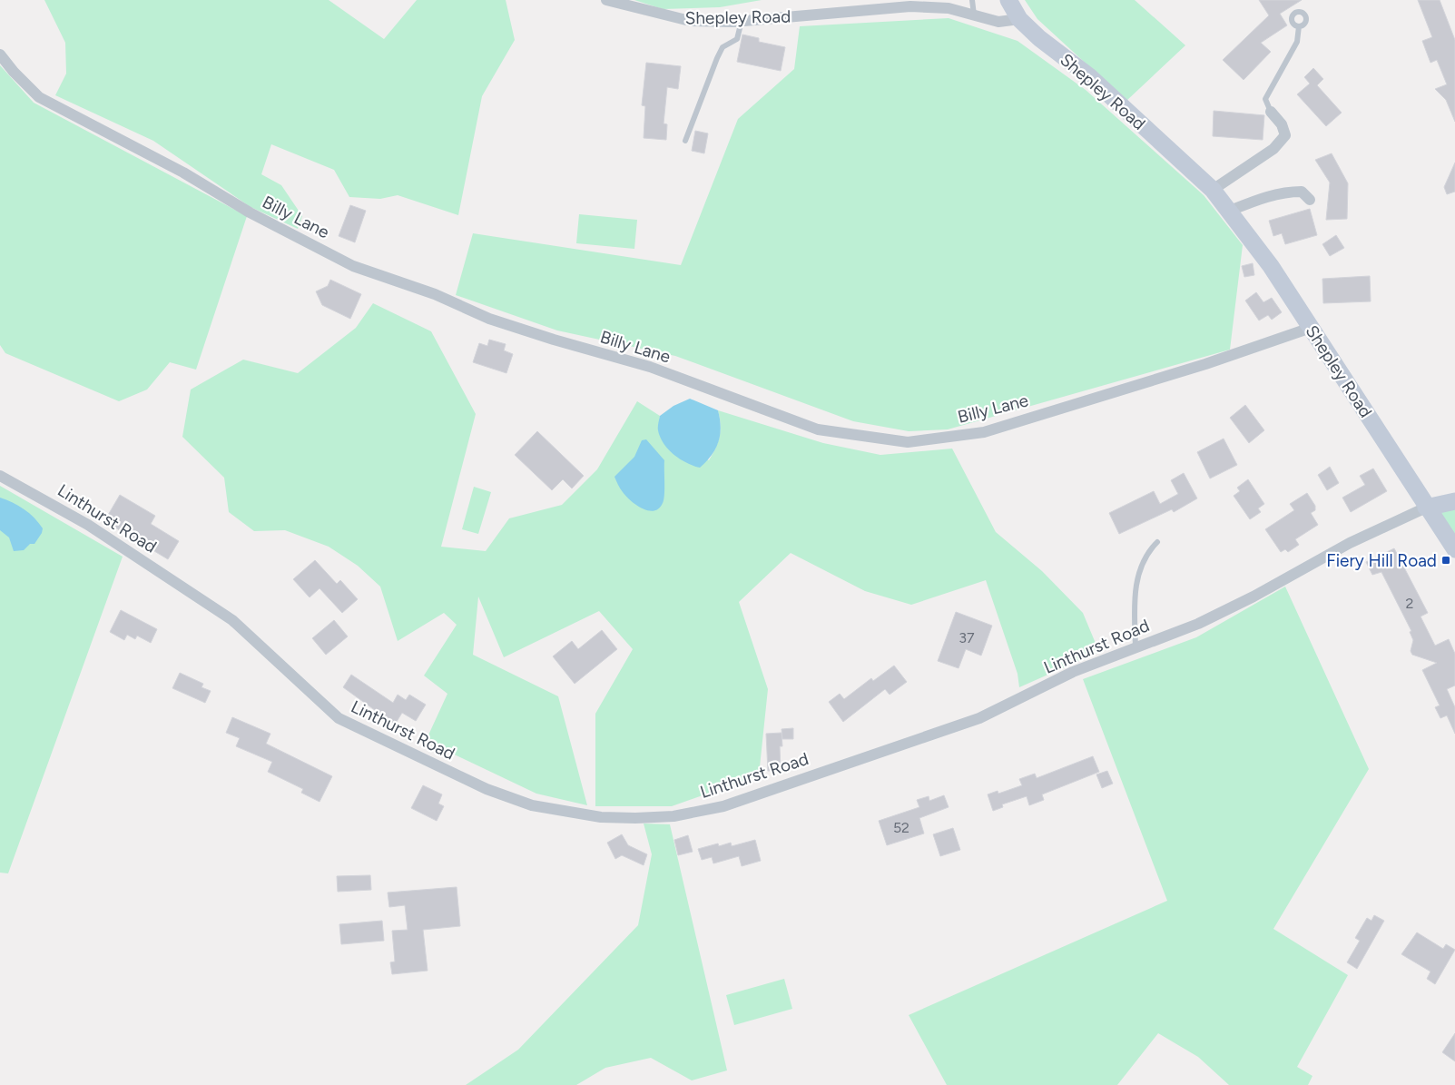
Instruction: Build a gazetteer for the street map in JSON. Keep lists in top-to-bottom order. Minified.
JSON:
{"streets":{"street":["Shepley Road","Billy Lane","Linthurst Road"]},"crossings":[["Shepley Road","Billy Lane"],["Shepley Road","Linthurst Road"]],"places":{"transit":["Fiery Hill Road"]},"house_numbers":["2","37","52"]}
